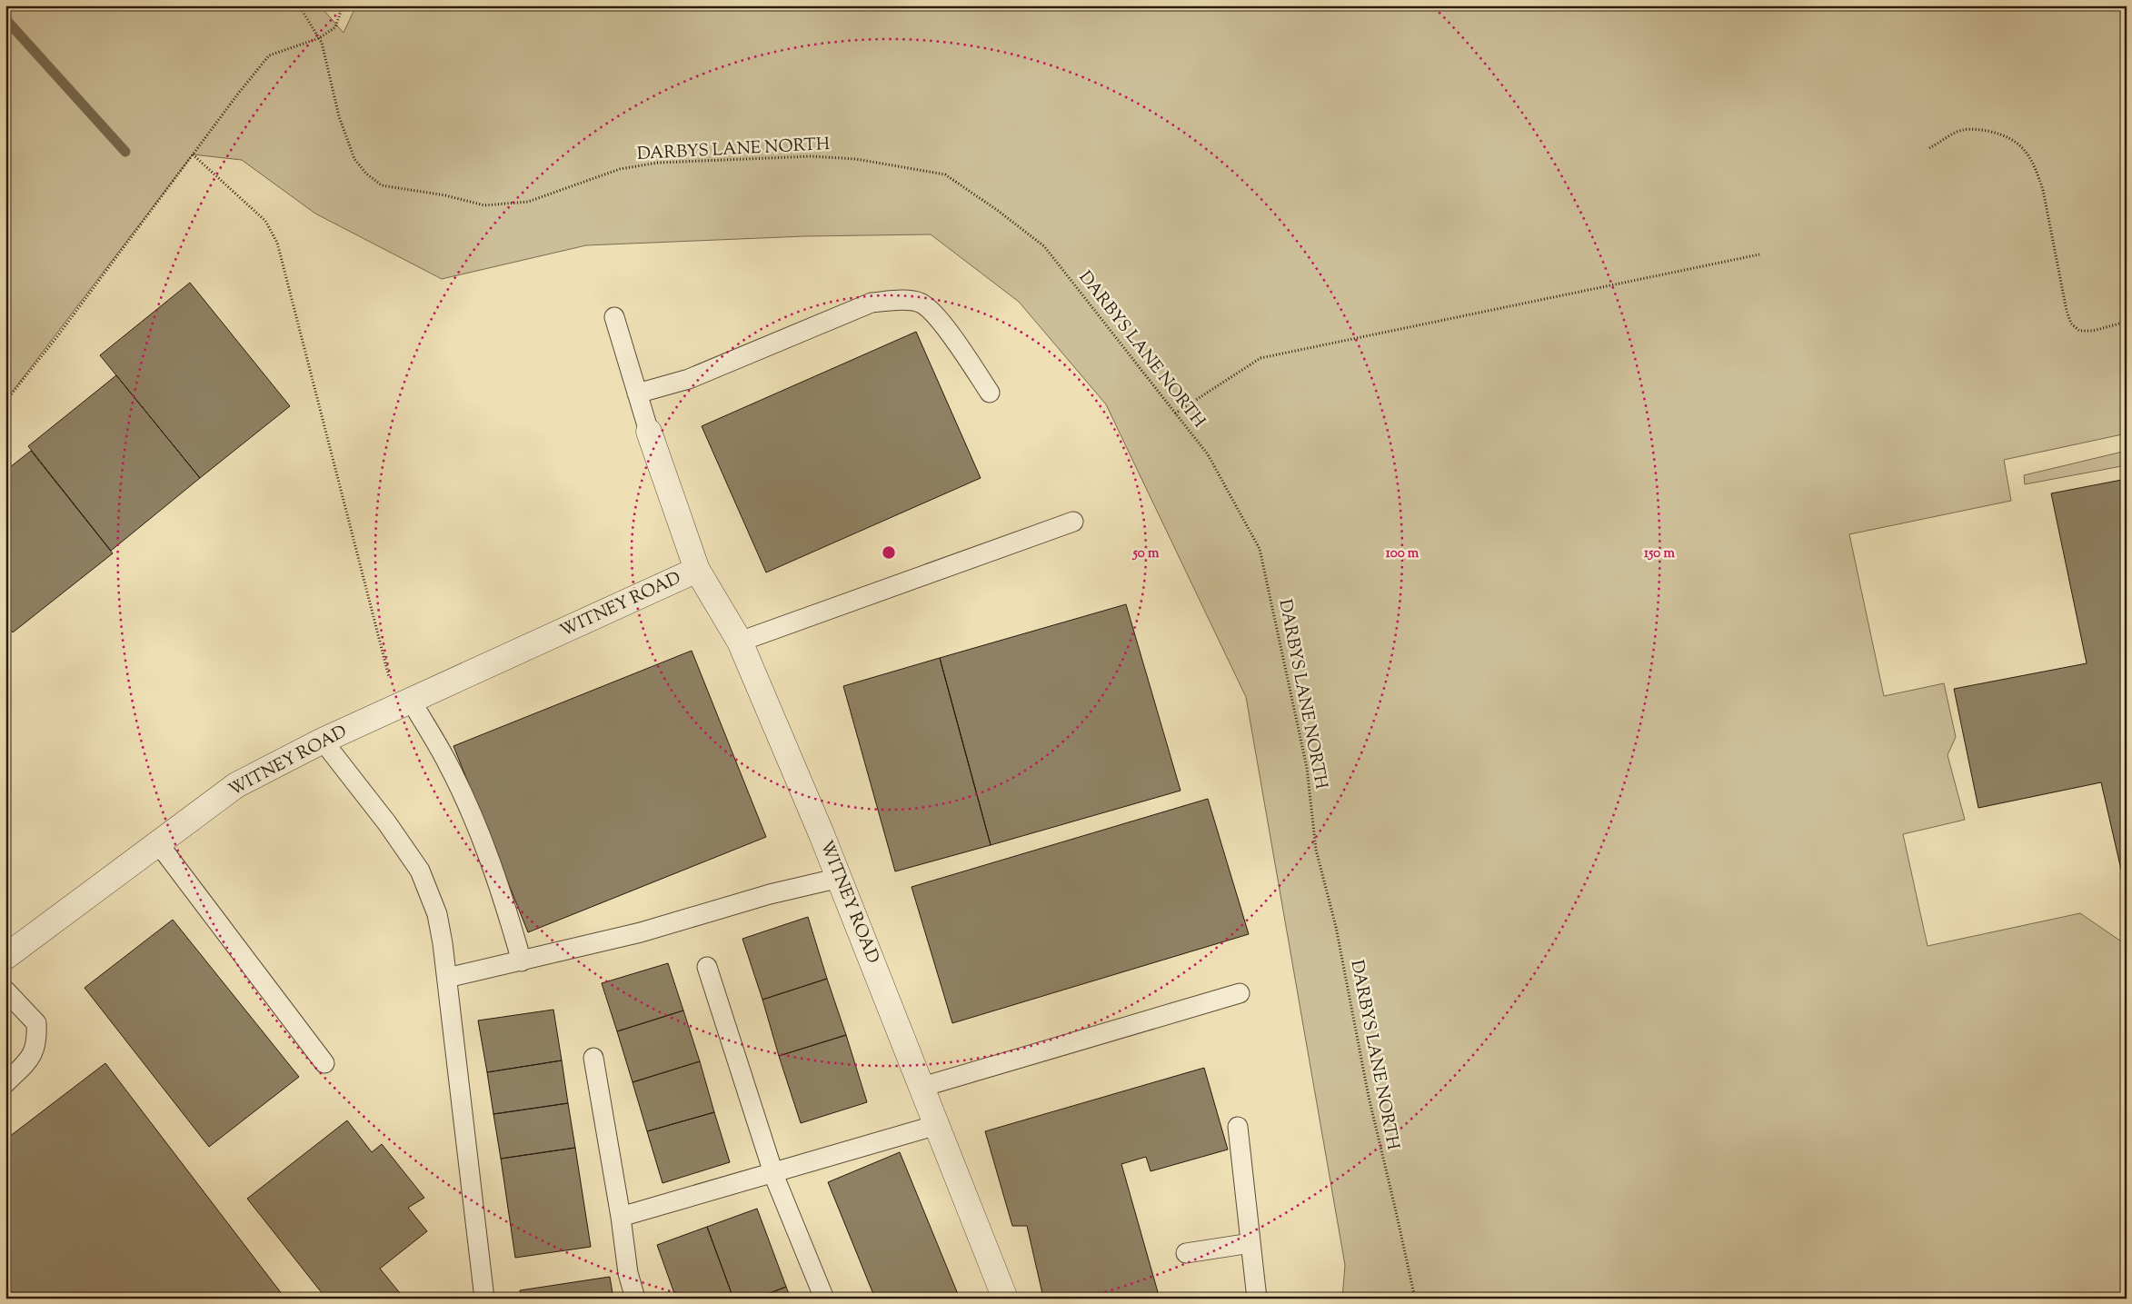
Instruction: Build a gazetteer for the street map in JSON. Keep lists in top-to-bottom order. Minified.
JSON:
{"streets":{"street":["WITNEY ROAD"],"path":["DARBYS LANE NORTH"]},"rings":["50 m","100 m","150 m"]}
